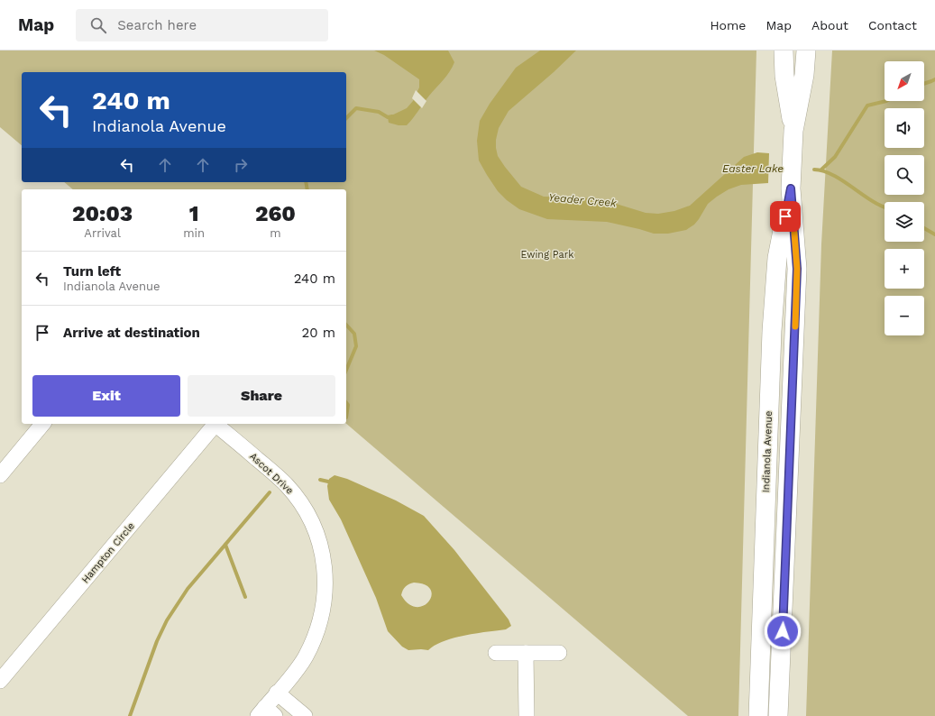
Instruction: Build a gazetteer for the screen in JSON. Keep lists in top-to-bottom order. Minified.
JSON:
{"streets":{"main road":["Indianola Avenue"],"street":["Ascot Drive","Hampton Circle"]},"water":["Easter Lake","Yeader Creek"],"parks":["Ewing Park"],"north":"bottom left","page":{"header":"Map","search":"Search here","nav":["Home","Map","About","Contact"],"map_buttons":["+","−"],"turn":["240 m","Indianola Avenue"],"eta":["20:03","Arrival","1","min","260","m"],"list":[{"name":"Turn left","note":"Indianola Avenue","value":"240 m"},{"name":"Arrive at destination","value":"20 m"}],"buttons":["Exit","Share"]}}
